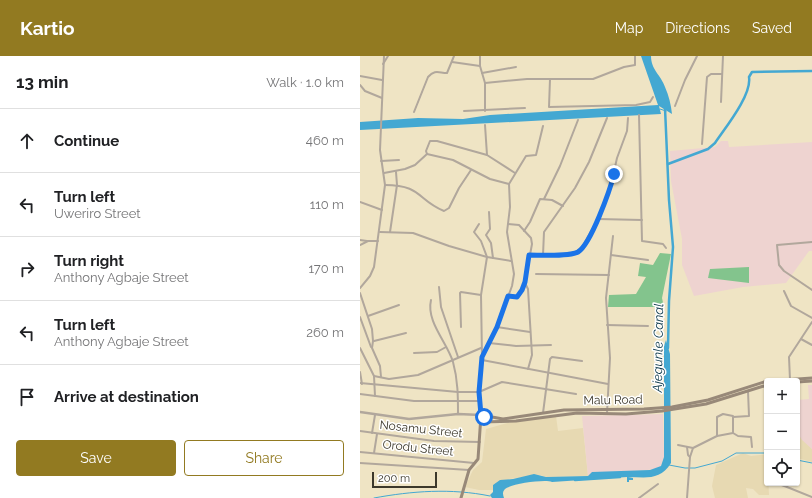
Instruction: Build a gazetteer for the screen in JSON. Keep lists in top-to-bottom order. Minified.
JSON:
{"streets":{"main road":["Malu Road"],"street":["Nosamu Street","Orodu Street"]},"water":["Ajegunle Canal"],"scale_bar":"200 m","page":{"header":"Kartio","nav":["Map","Directions","Saved"],"heading":["13 min","Walk · 1.0 km"],"list":[["Continue","460 m"],["Turn left","Uweriro Street","110 m"],["Turn right","Anthony Agbaje Street","170 m"],["Turn left","Anthony Agbaje Street","260 m"],"Arrive at destination"],"map_buttons":["+","−"],"buttons":["Save","Share"],"scale":"200 m"}}
